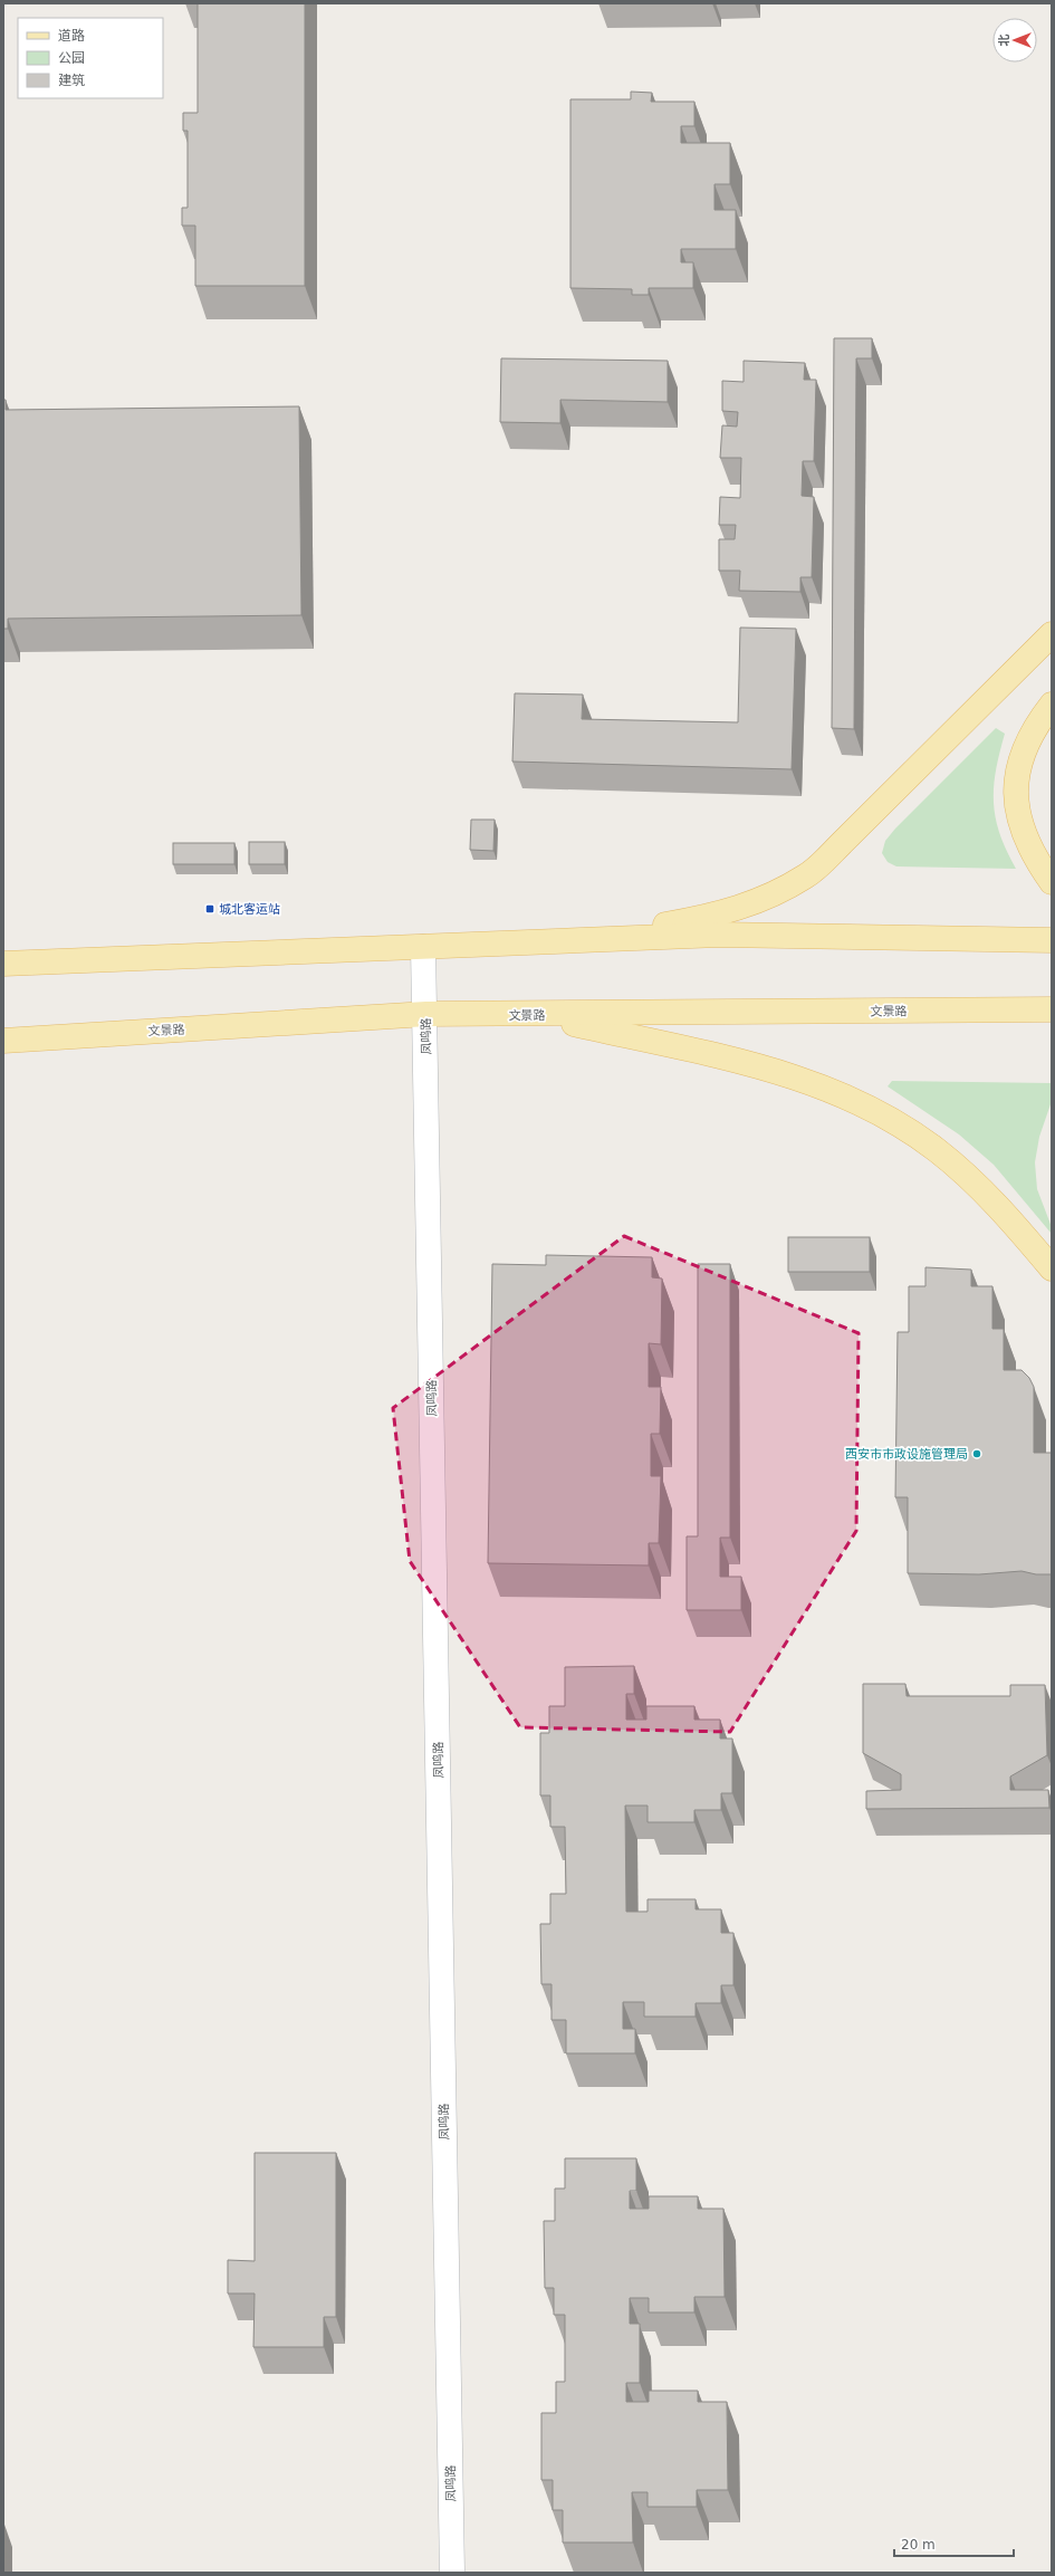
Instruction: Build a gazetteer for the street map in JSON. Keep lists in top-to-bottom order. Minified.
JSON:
{"streets":{"main road":["文景路"],"street":["凤鸣路"]},"crossings":[["文景路","凤鸣路"]],"places":{"transit":["城北客运站"],"other":["西安市市政设施管理局"]},"legend":["道路","公园","建筑"],"scale_bar":"20 m","north":"left"}
